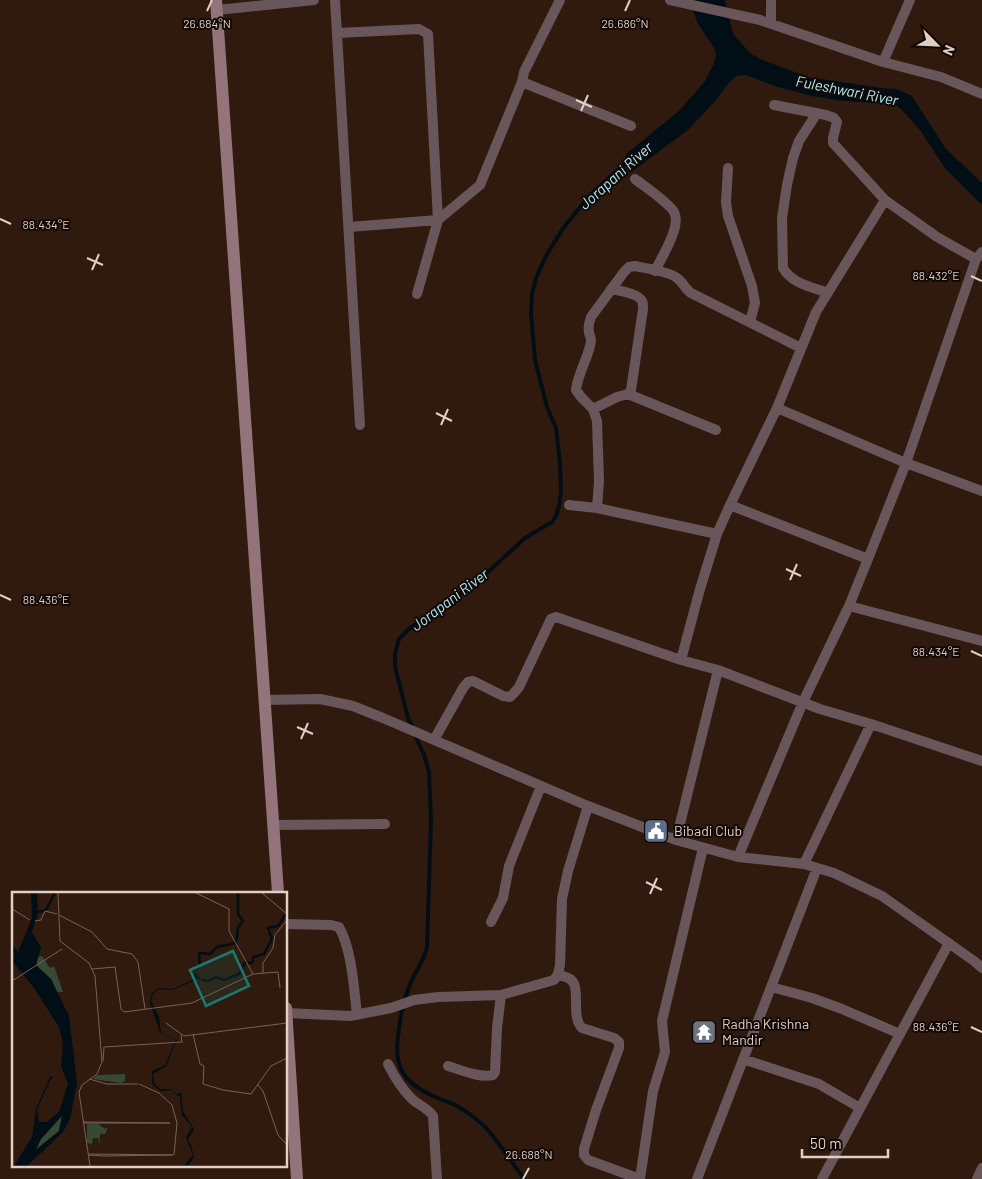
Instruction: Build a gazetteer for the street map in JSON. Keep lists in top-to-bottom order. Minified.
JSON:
{"water":["Fuleshwari River","Jorapani River"],"places":{"public building":["Bibadi Club"],"temple":["Radha Krishna Mandir"]},"scale_bar":"50 m","north":"bottom right","coordinates":["26.684°N","26.686°N","88.434°E","88.432°E","88.436°E","26.688°N"]}
